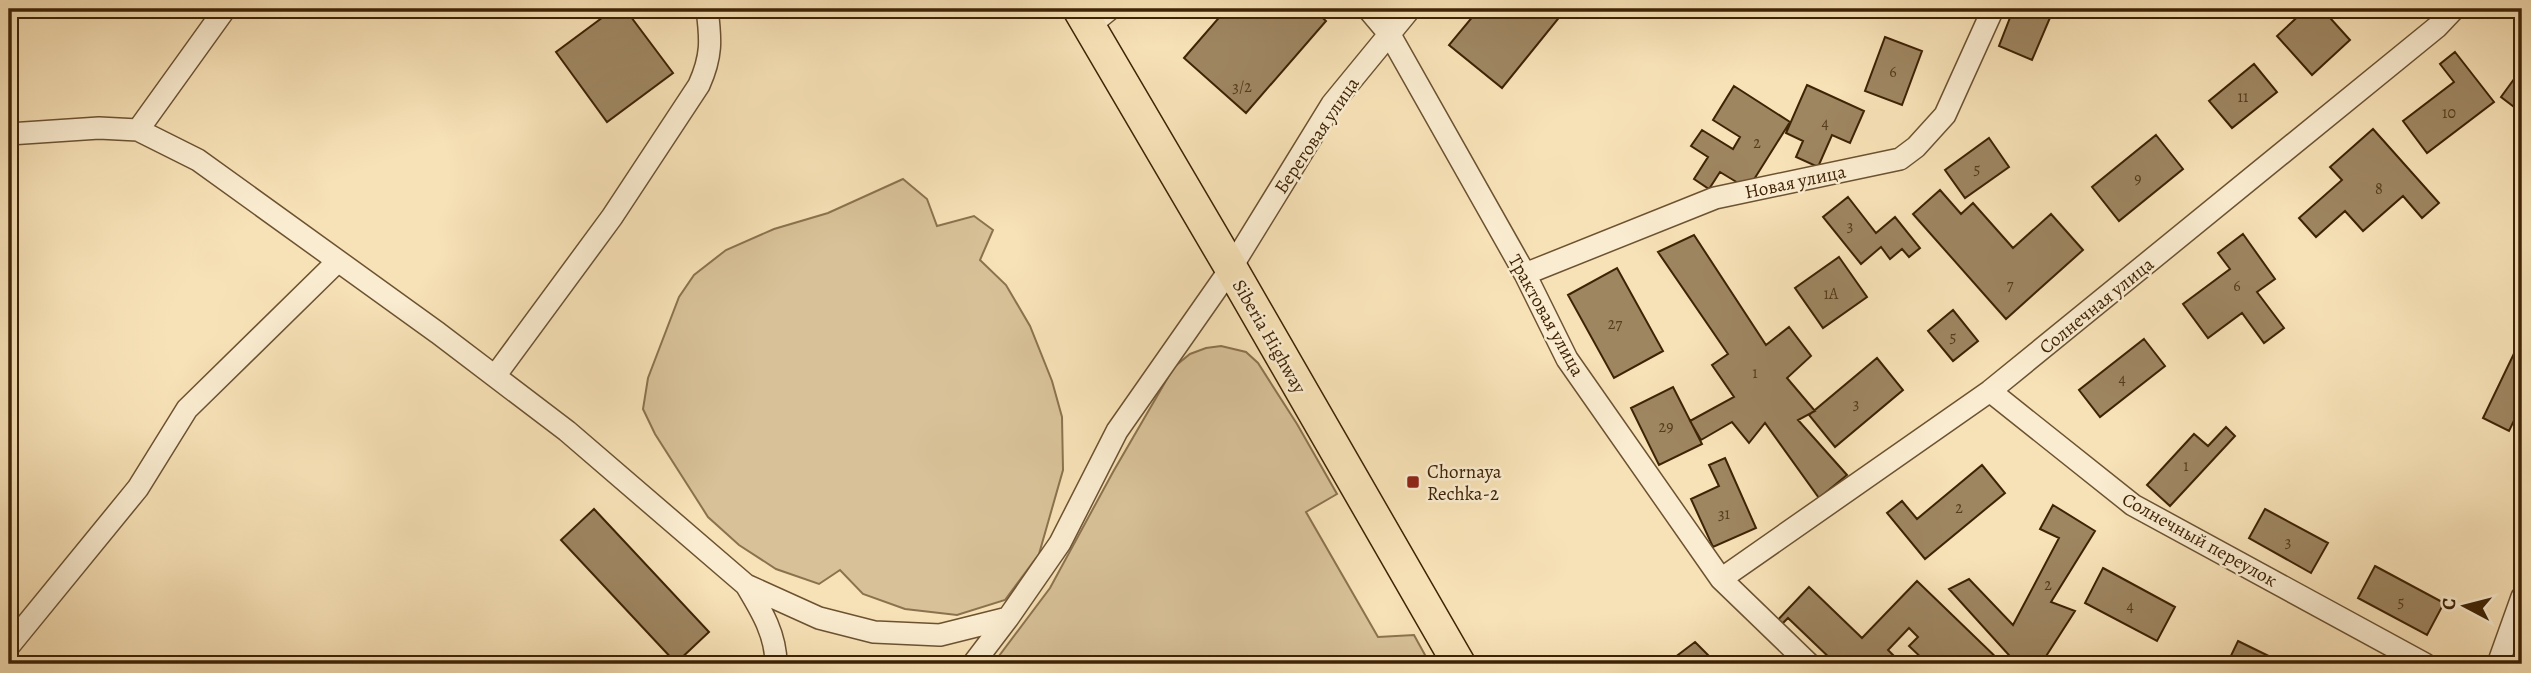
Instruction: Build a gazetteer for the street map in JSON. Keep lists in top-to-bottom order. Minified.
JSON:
{"streets":{"highway":["Siberia Highway"],"street":["Береговая улица","Новая улица","Солнечная улица","Трактовая улица","Солнечный переулок"]},"crossings":[["Береговая улица","Трактовая улица"],["Береговая улица","Siberia Highway"],["Новая улица","Трактовая улица"],["Солнечная улица","Трактовая улица"],["Солнечная улица","Солнечный переулок"]],"places":{"transit":["Chornaya Rechka-2"]},"house_numbers":["6","3/2","11","10","4","2","5","9","8","3","7","6","1А","27","5","1","4","3","29","1","2","31","3","2","5","4"],"north":"left"}
